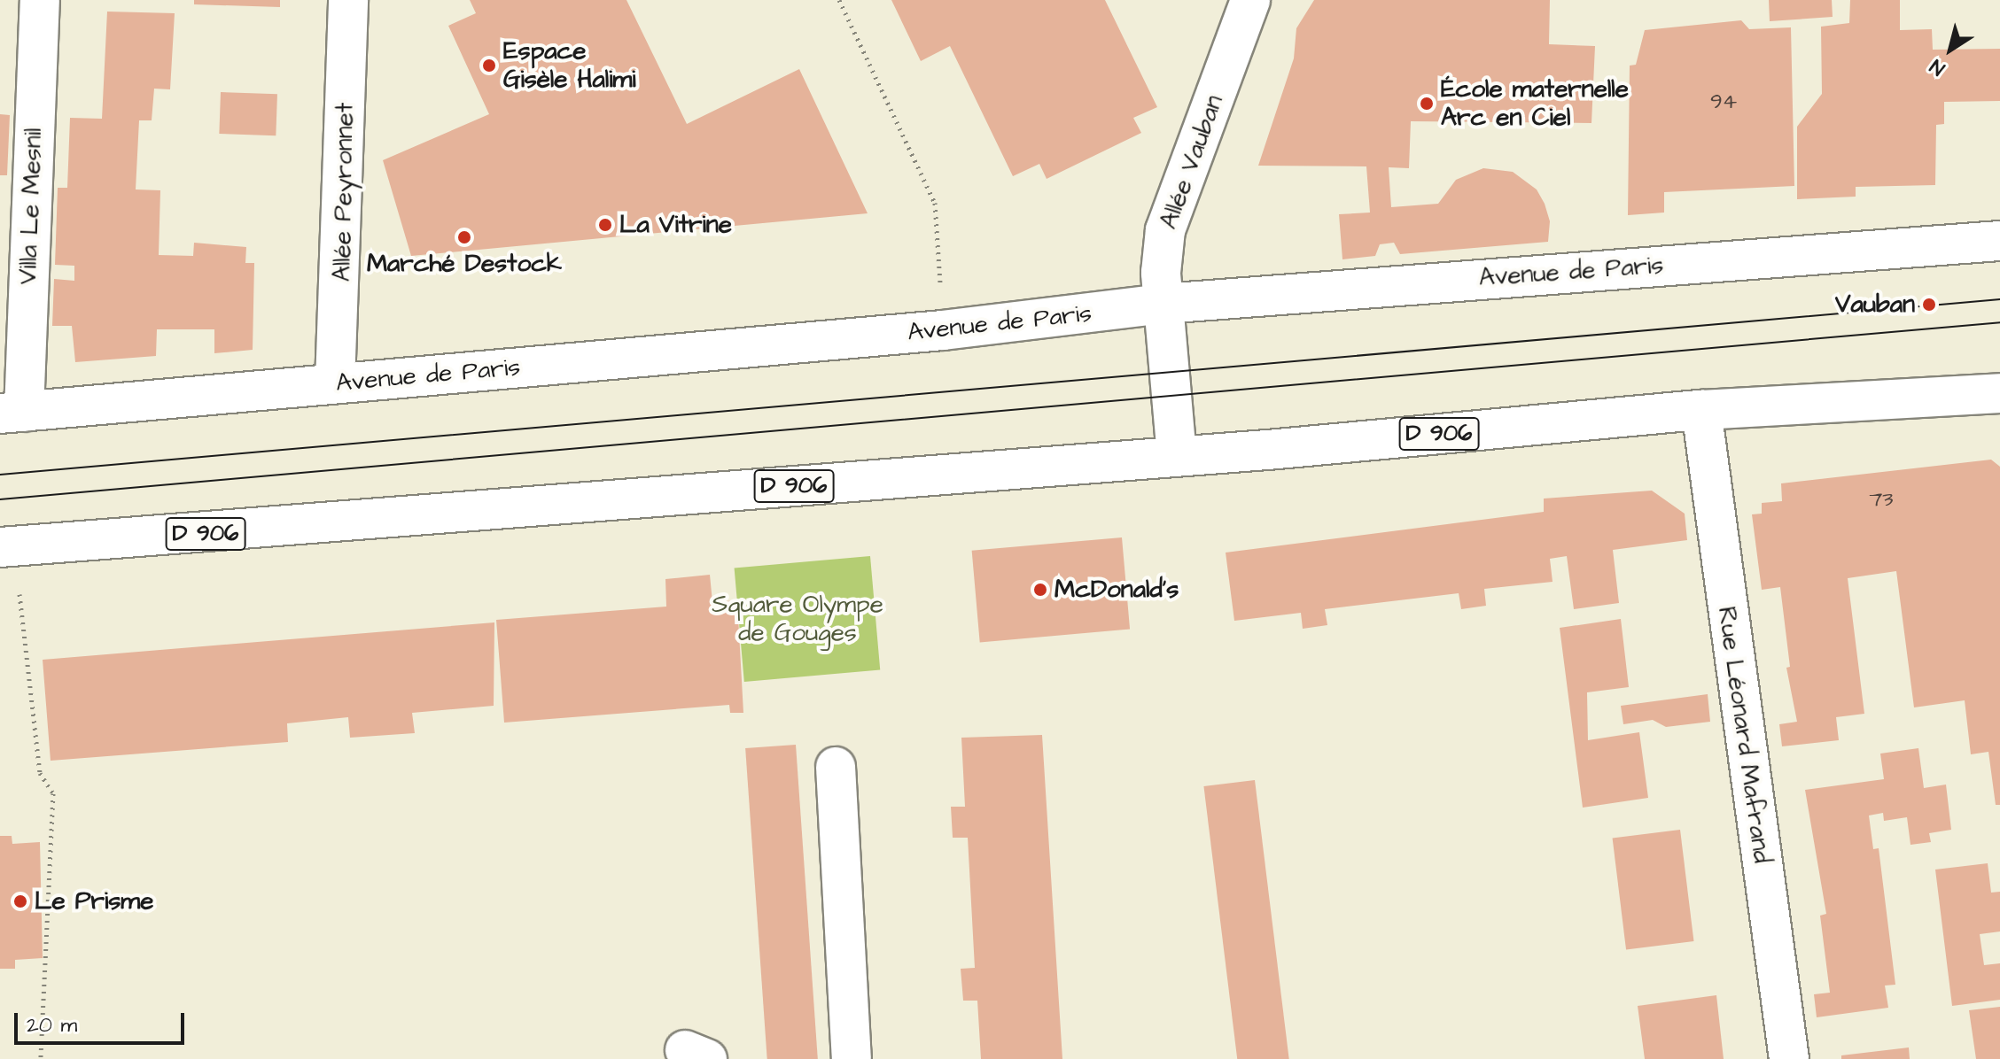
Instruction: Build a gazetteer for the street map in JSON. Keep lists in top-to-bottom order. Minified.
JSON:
{"streets":{"street":["Allée Vauban","Allée Peyronnet","Villa Le Mesnil","Avenue de Paris","D 906","Rue Léonard Mafrand"]},"crossings":[["Allée Vauban","Avenue de Paris"],["Allée Vauban","D 906"],["Allée Peyronnet","Avenue de Paris"],["Villa Le Mesnil","Avenue de Paris"],["D 906","Rue Léonard Mafrand"]],"parks":["Square Olympe de Gouges"],"places":["Espace Gisèle Halimi","École maternelle Arc en Ciel","La Vitrine","Marché Destock","Vauban","McDonald's","Le Prisme"],"house_numbers":["94","73"],"scale_bar":"20 m","north":"bottom left"}
